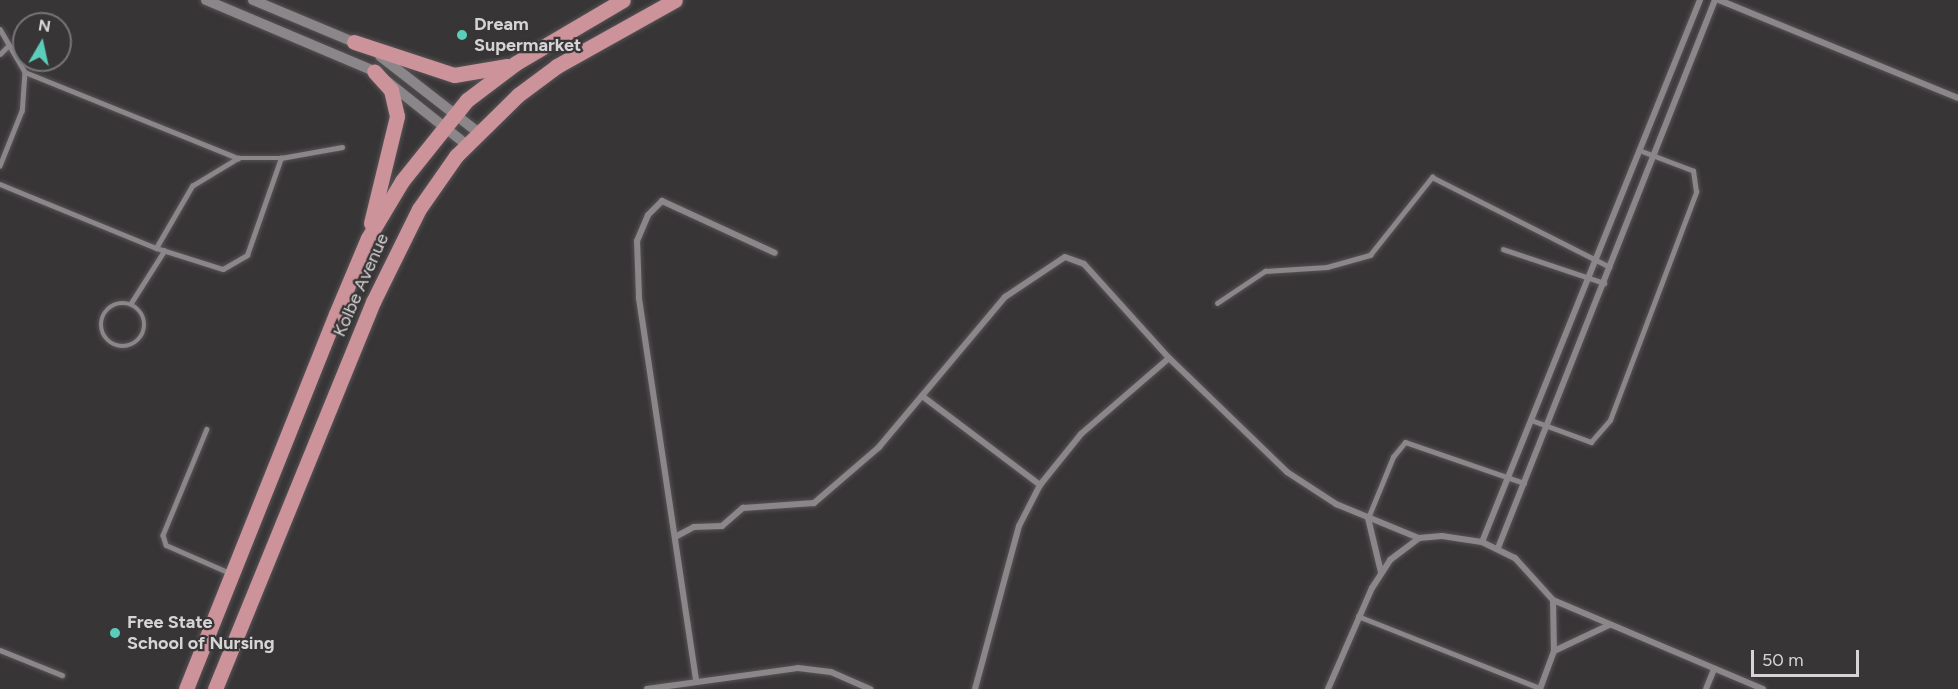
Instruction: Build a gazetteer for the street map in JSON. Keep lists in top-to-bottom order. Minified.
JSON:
{"streets":{"main road":["Kolbe Avenue"]},"places":["Dream Supermarket","Free State School of Nursing"],"scale_bar":"50 m","north":"top"}
